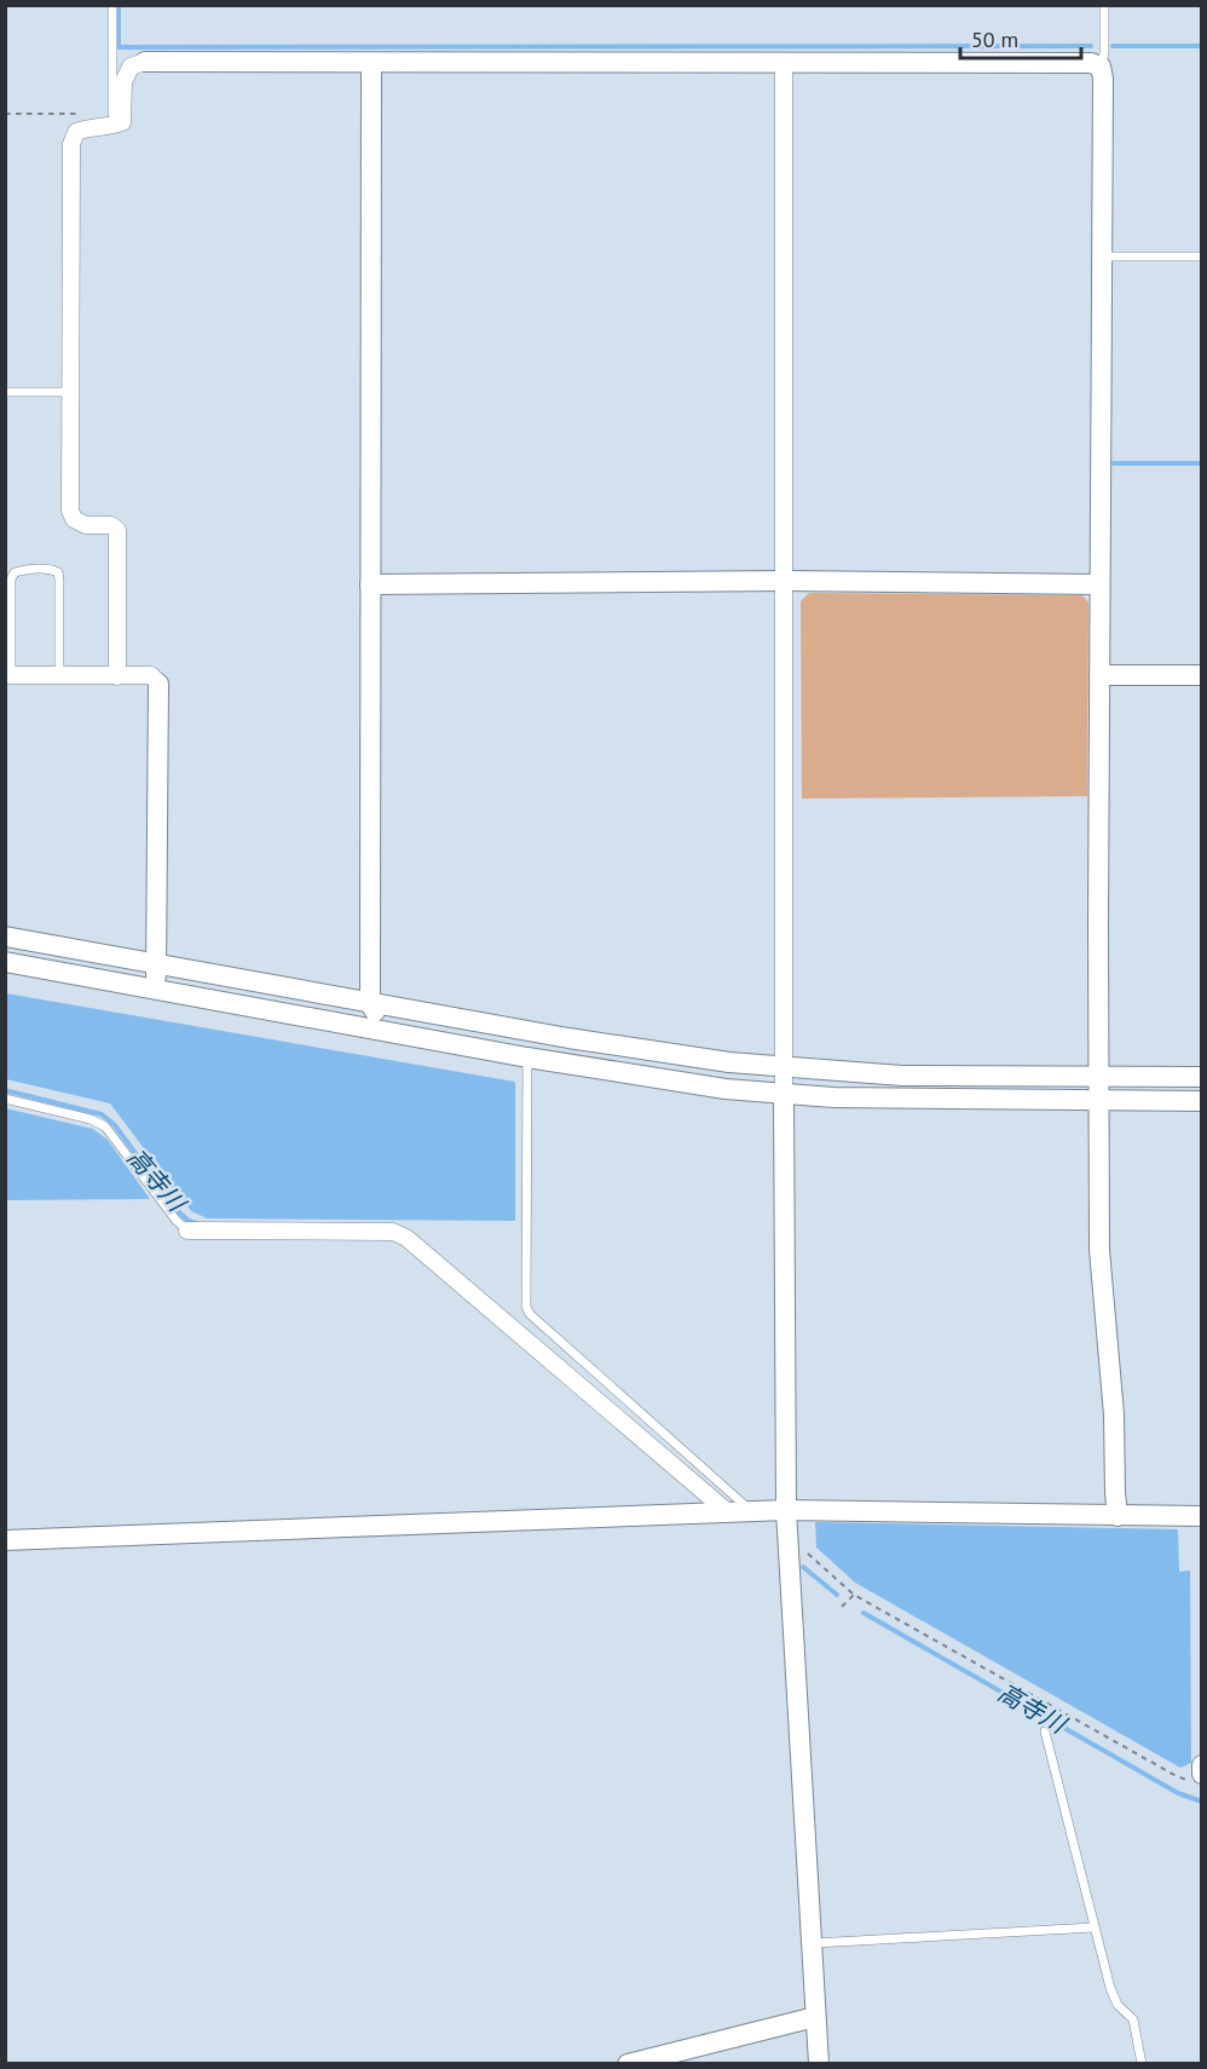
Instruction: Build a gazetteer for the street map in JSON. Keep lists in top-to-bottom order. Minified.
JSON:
{"water":["高寺川"],"scale_bar":"50 m"}
